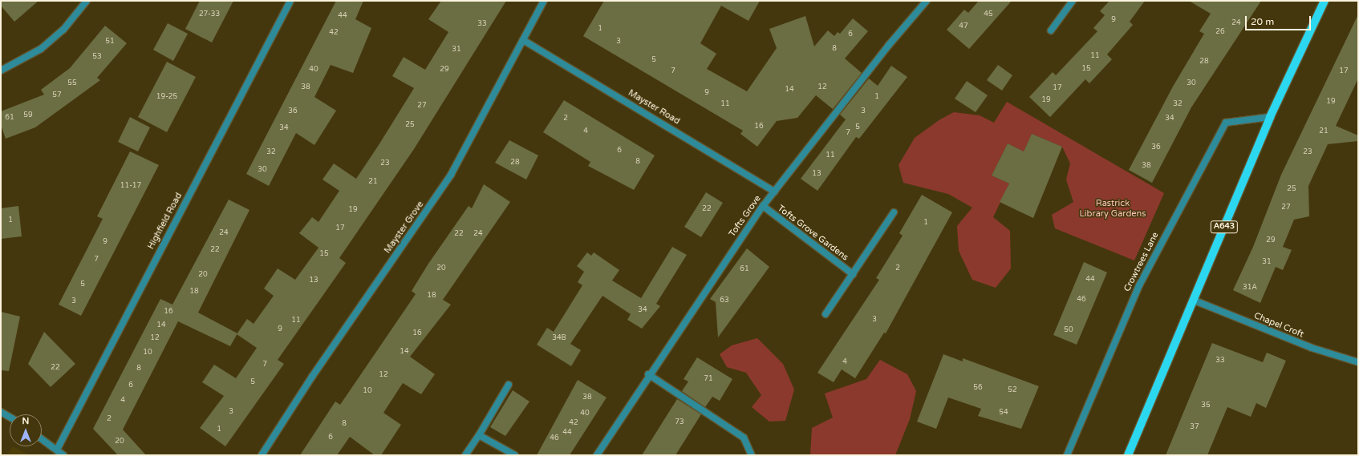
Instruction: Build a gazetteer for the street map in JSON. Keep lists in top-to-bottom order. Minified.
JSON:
{"streets":{"main road":["A643"],"street":["Mayster Road","Tofts Grove","Highfield Road","Mayster Grove","Tofts Grove Gardens","Crowtrees Lane","Chapel Croft"]},"crossings":[["Mayster Road","Tofts Grove"],["Mayster Road","Mayster Grove"],["Tofts Grove","Tofts Grove Gardens"],["A643","Crowtrees Lane"],["A643","Chapel Croft"]],"parks":["Rastrick Library Gardens"],"house_numbers":["27-33","45","44","9","24","33","47","1","26","42","6","51","3","8","31","11","53","5","28","15","40","29","7","17","55","30","38","12","17","14","9","57","19-25","1","19","19","11","32","27","36","3","59","61","2","34","25","16","5","34","4","21","7","36","6","32","23","11","8","28","23","38","30","13","21","11-17","25","27","22","19","1","1","17","24","22","24","29","9","22","15","7","31","20","2","61","20","44","13","5","31A","18","18","46","63","3","34","16","3","11","14","9","50","16","12","34B","14","10","33","4","7","22","8","12","71","5","6","56","52","10","38","4","35","3","54","40","2","73","42","8","37","1","44","6","46","20"],"scale_bar":"20 m","north":"top"}
